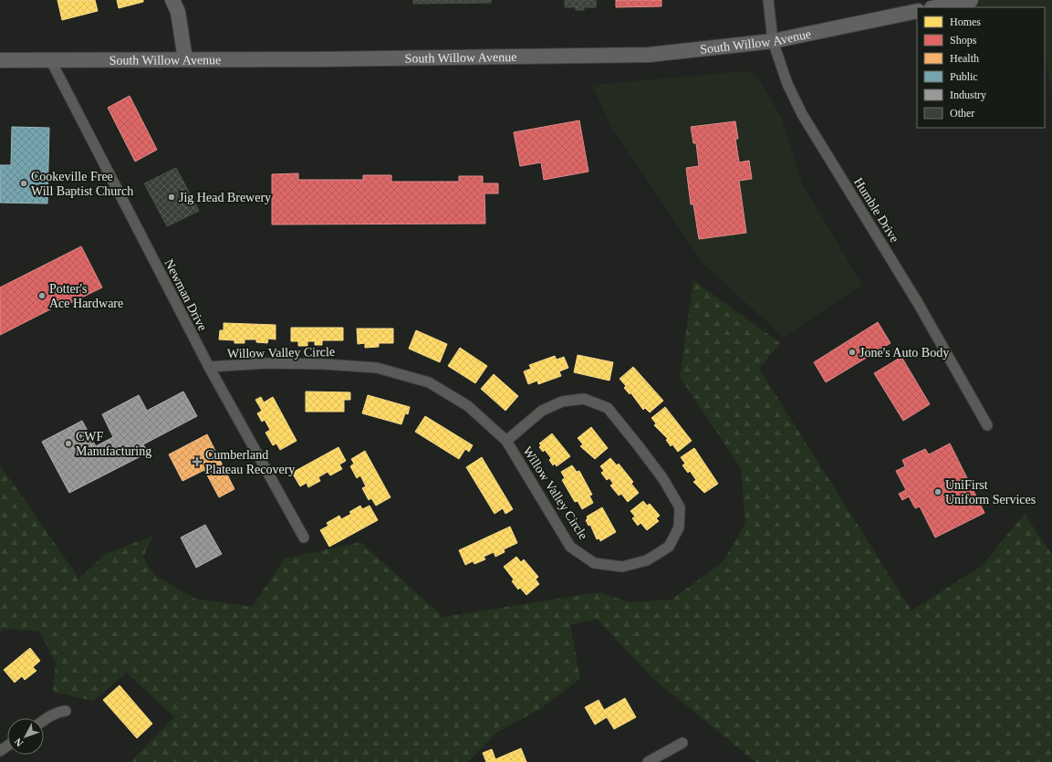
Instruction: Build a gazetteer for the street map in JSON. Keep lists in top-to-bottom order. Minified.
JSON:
{"streets":{"main road":["South Willow Avenue"],"street":["Humble Drive","Newman Drive","Willow Valley Circle"]},"crossings":[["South Willow Avenue","Humble Drive"],["South Willow Avenue","Newman Drive"],["Newman Drive","Willow Valley Circle"]],"places":{"other":["Cookeville Free Will Baptist Church","Jig Head Brewery","Potter's Ace Hardware","Jone's Auto Body","CWF Manufacturing","UniFirst Uniform Services"],"health":["Cumberland Plateau Recovery"]},"legend":["Homes","Shops","Health","Public","Industry","Other"],"north":"bottom left"}
